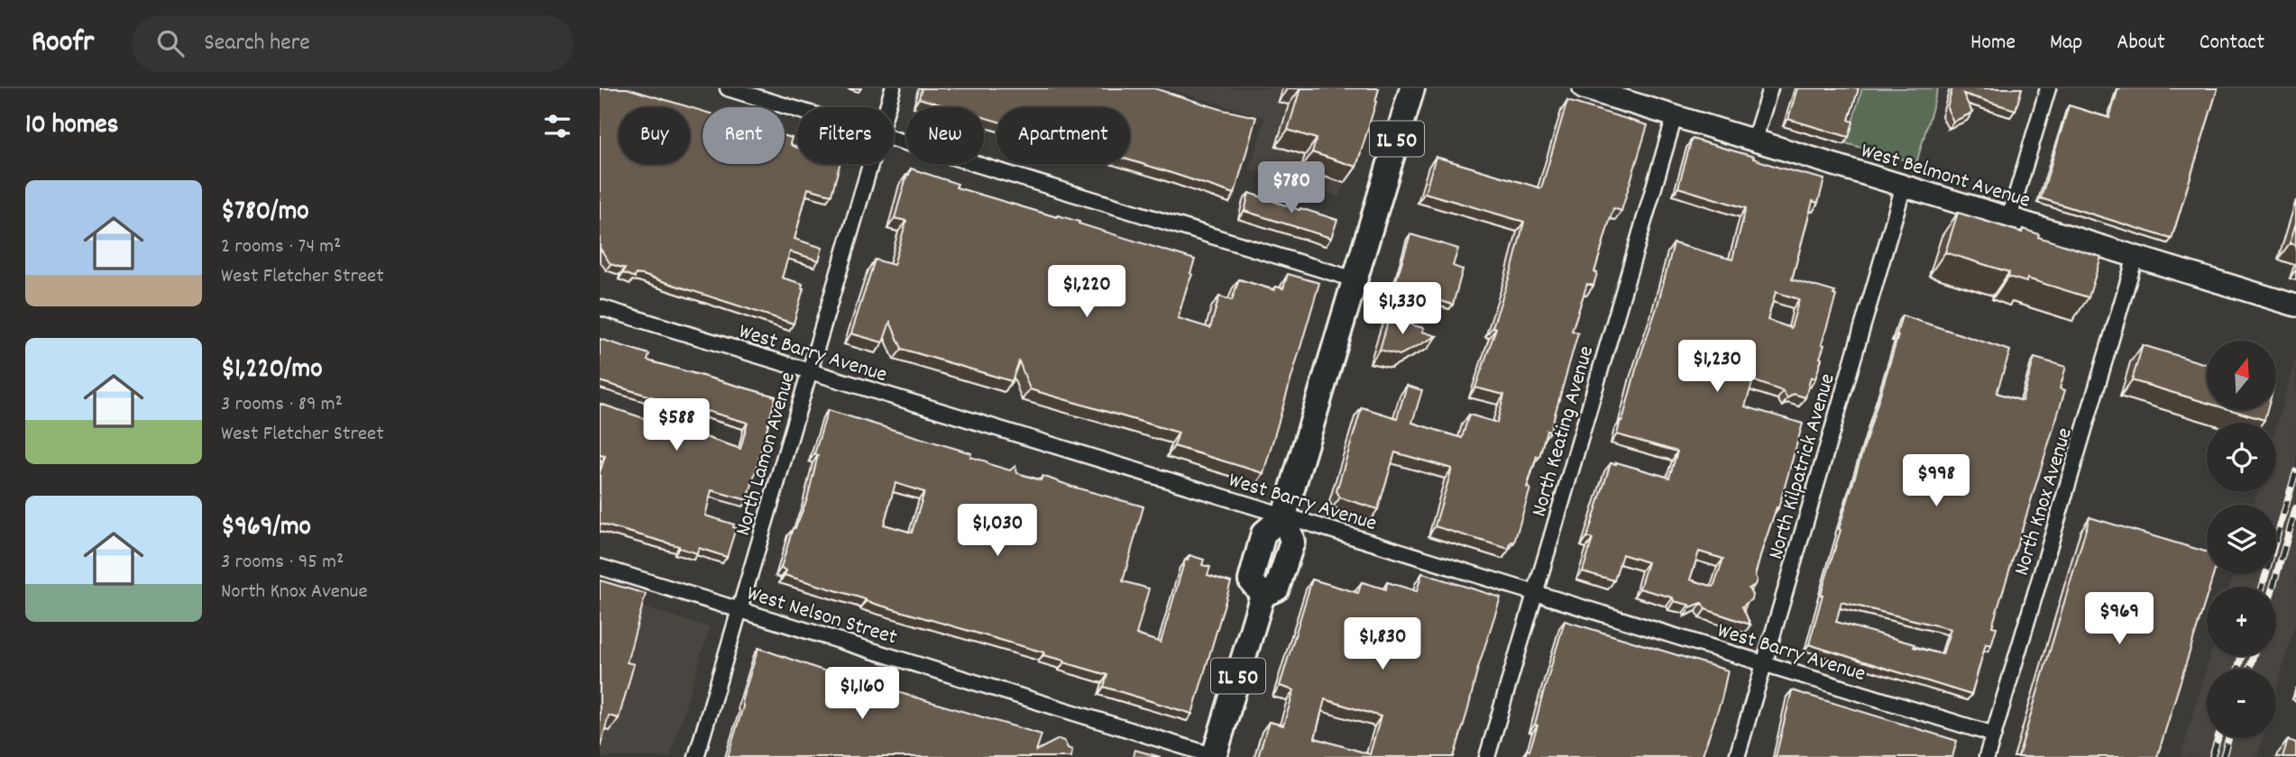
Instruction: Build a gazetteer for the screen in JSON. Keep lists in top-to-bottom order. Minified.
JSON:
{"streets":{"main road":["IL 50","West Belmont Avenue"],"street":["West Barry Avenue","North Keating Avenue","North Lamon Avenue","North Kilpatrick Avenue","North Knox Avenue","West Nelson Street"]},"crossings":[["IL 50","West Barry Avenue"],["IL 50","West Nelson Street"],["West Belmont Avenue","North Keating Avenue"],["West Belmont Avenue","North Kilpatrick Avenue"],["West Belmont Avenue","North Knox Avenue"],["West Barry Avenue","North Keating Avenue"],["West Barry Avenue","North Lamon Avenue"],["West Barry Avenue","North Kilpatrick Avenue"],["West Barry Avenue","North Knox Avenue"],["North Lamon Avenue","West Nelson Street"]],"north":"top","page":{"header":"Roofr","search":"Search here","nav":["Home","Map","About","Contact"],"heading":"10 homes","chip":["Buy","Rent","Filters","New","Apartment"],"price":["$780","$1,220","$1,330","$1,230","$588","$998","$1,030","$969","$1,830","$1,160"],"list":[{"name":"$780/mo","note":"2 rooms · 74 m² · West Fletcher Street"},{"name":"$1,220/mo","note":"3 rooms · 89 m² · West Fletcher Street"},{"name":"$969/mo","note":"3 rooms · 95 m² · North Knox Avenue"}],"map_buttons":["+","−"]}}
